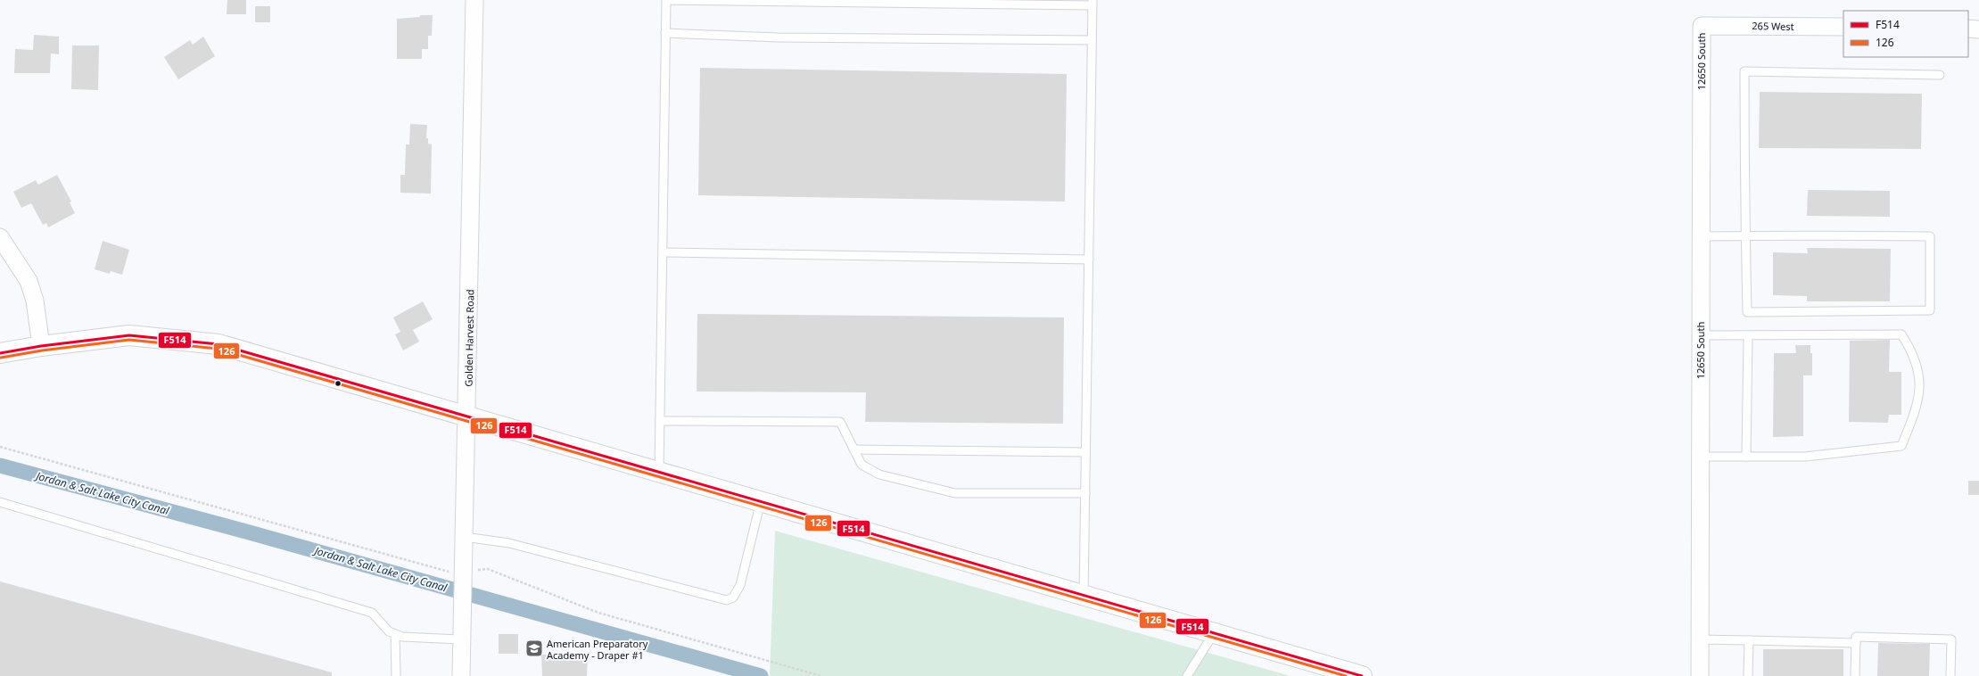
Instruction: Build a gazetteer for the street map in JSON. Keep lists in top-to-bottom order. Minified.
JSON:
{"streets":{"street":["265 West","12650 South","Golden Harvest Road"]},"crossings":[["265 West","12650 South"]],"water":["Jordan & Salt Lake City Canal"],"places":{"school or university":["American Preparatory Academy - Draper #1"]},"lines":["transit line F514","transit line 126"],"legend":["F514","126"]}
